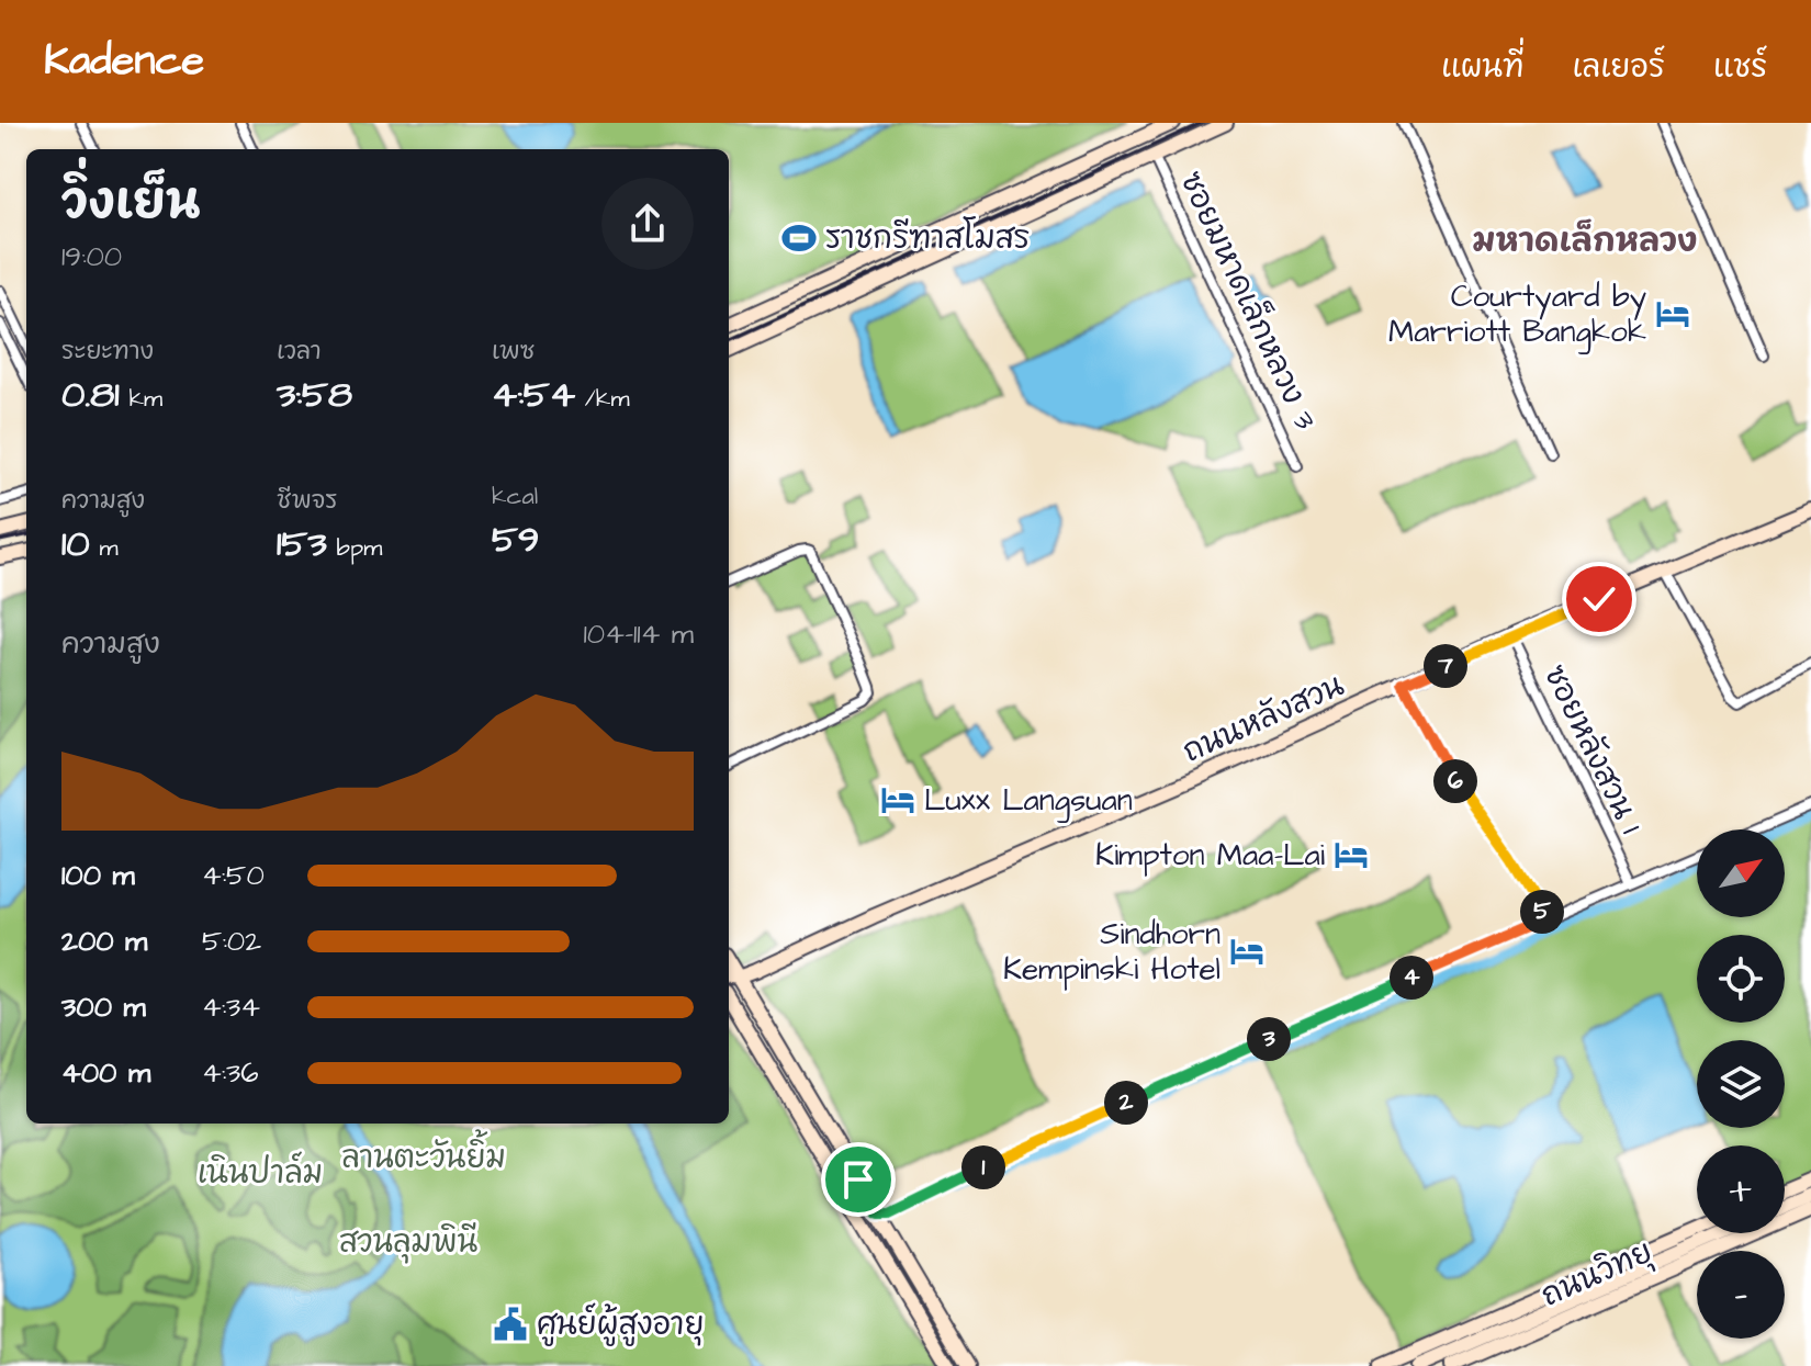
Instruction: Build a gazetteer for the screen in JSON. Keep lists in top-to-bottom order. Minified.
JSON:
{"streets":{"main road":["ถนนหลังสวน","ถนนวิทยุ"],"street":["ซอยมหาดเล็กหลวง 3","ซอยหลังสวน 1"]},"crossings":[["ถนนหลังสวน","ซอยหลังสวน 1"]],"districts":["มหาดเล็กหลวง"],"parks":["ลานตะวันยิ้ม","เนินปาล์ม","สวนลุมพินี"],"places":{"sports":["ราชกรีฑาสโมสร"],"hotel":["Courtyard by Marriott Bangkok","Luxx Langsuan","Kimpton Maa-Lai","Sindhorn Kempinski Hotel"],"public building":["ศูนย์ผู้สูงอายุ"]},"north":"top right","page":{"header":"Kadence","nav":["แผนที่","เลเยอร์","แชร์"],"heading":["วิ่งเย็น","19:00"],"stats":[["ระยะทาง","0.81 km"],["เวลา","3:58"],["เพซ","4:54 /km"],["ความสูง","10 m"],["ชีพจร","153 bpm"],["kcal","59"]],"chart":["ความสูง","104–114 m"],"pins":["7","6","5","4","3","2","1"],"map_buttons":["+","−"],"list":[{"name":"100 m","note":"4:50"},{"name":"200 m","note":"5:02"},{"name":"300 m","note":"4:34"},{"name":"400 m","note":"4:36"}]}}
